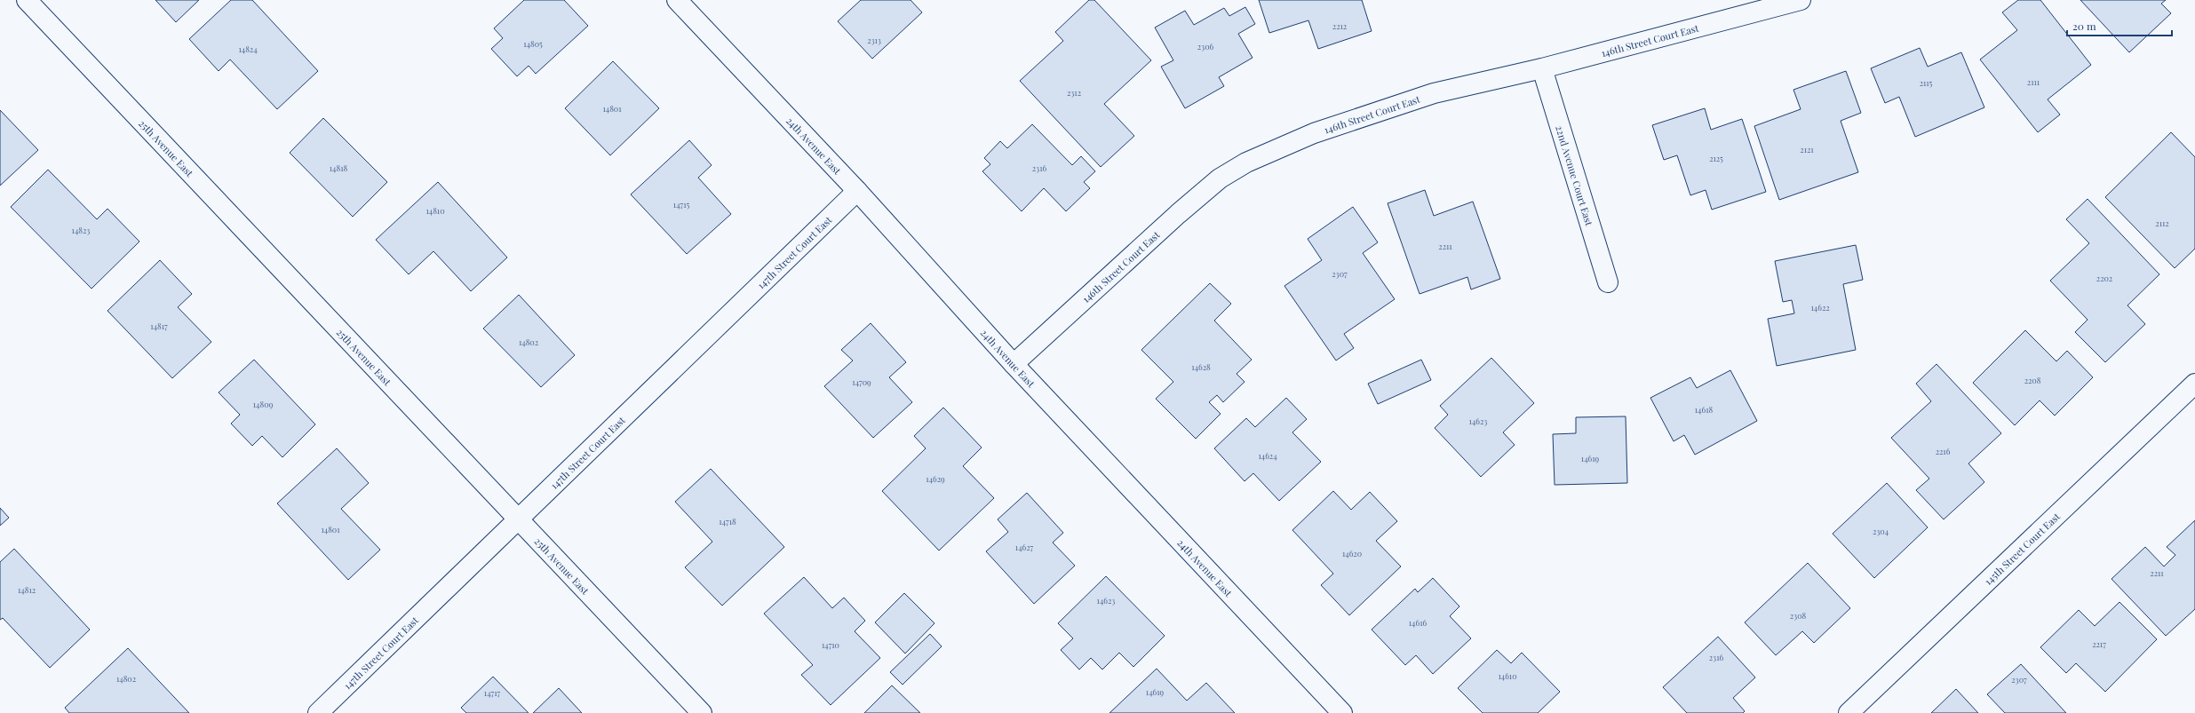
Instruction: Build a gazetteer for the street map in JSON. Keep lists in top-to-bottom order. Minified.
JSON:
{"streets":{"street":["146th Street Court East","24th Avenue East","25th Avenue East","22nd Avenue Court East","147th Street Court East","145th Street Court East"]},"crossings":[["146th Street Court East","24th Avenue East"],["146th Street Court East","22nd Avenue Court East"],["24th Avenue East","147th Street Court East"],["25th Avenue East","147th Street Court East"]],"house_numbers":["2212","2313","14805","2306","14824","2111","2115","2312","14801","2121","2125","14818","2316","14715","14810","2112","14823","2211","2307","2202","14622","14817","14802","14628","2208","14709","14809","14618","14623","2216","14624","14619","14629","14718","14801","2304","14627","14620","2211","14812","14623","2308","14616","2217","14710","2316","14610","14802","2307","14619","14717"],"scale_bar":"20 m"}
